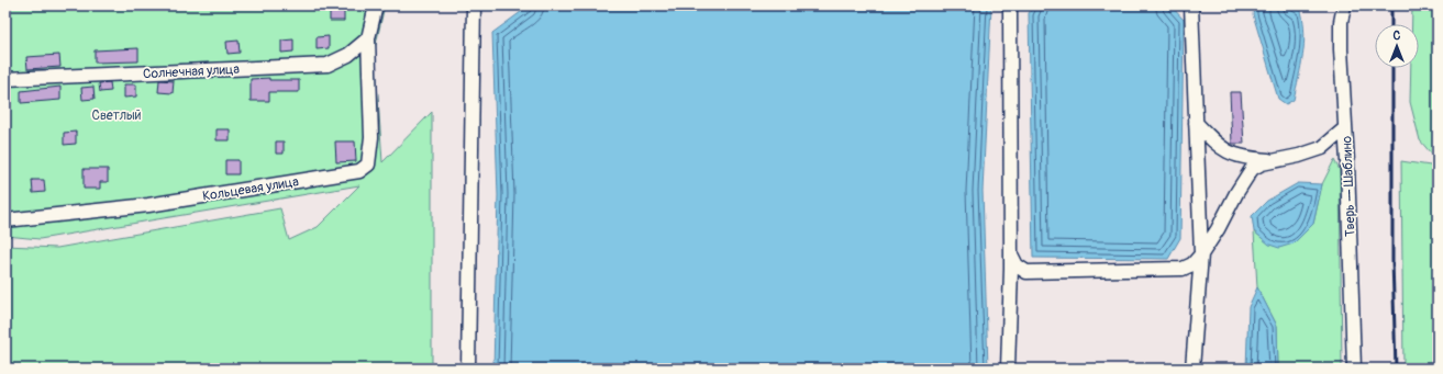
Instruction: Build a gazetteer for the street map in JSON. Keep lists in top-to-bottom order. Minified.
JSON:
{"streets":{"street":["Солнечная улица","Тверь — Шаблино","Кольцевая улица"]},"crossings":[["Солнечная улица","Кольцевая улица"]],"parks":["Светлый"],"north":"top"}
